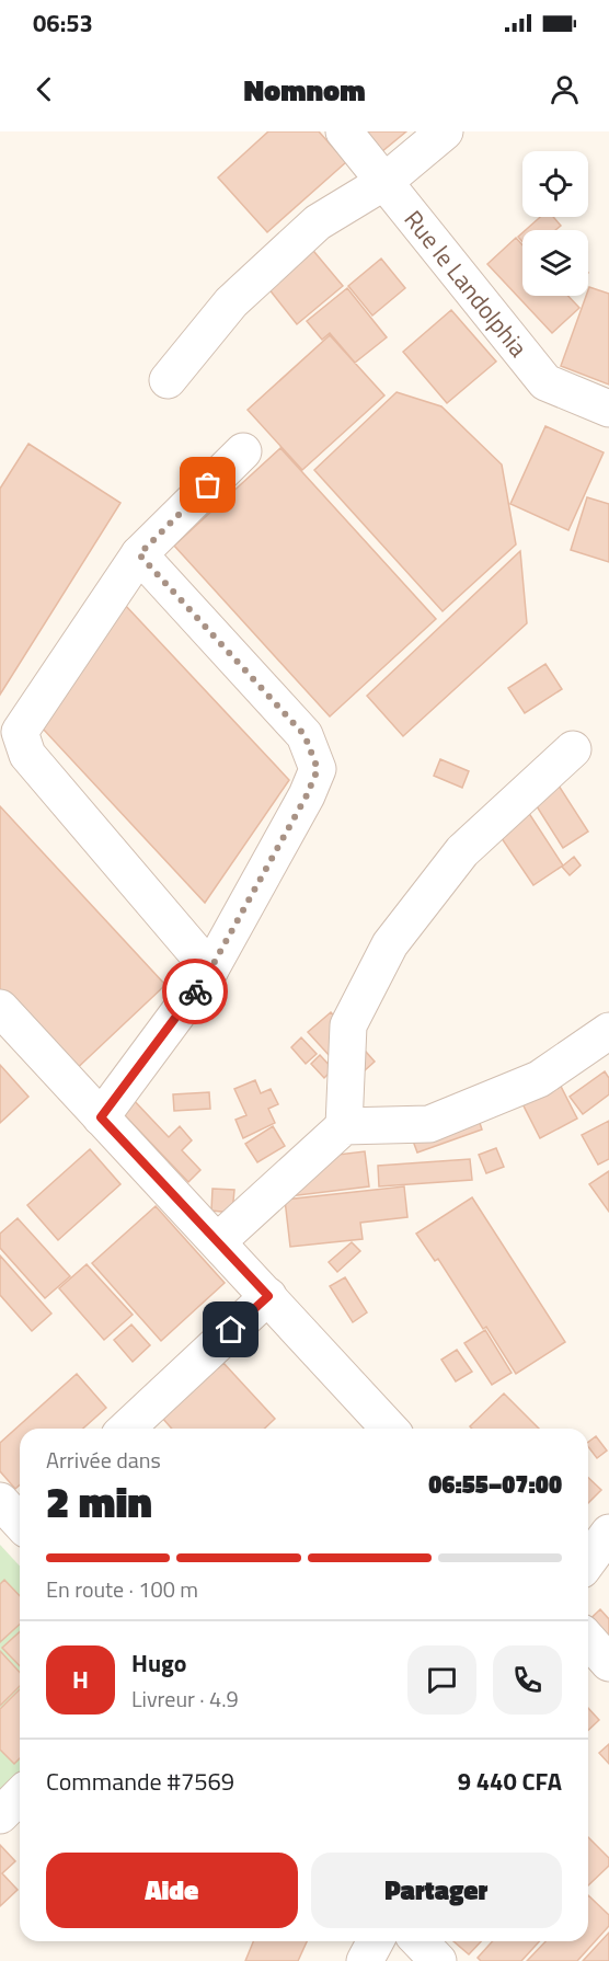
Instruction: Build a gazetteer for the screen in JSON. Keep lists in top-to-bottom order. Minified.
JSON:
{"streets":{"street":["Rue le Landolphia"]},"page":{"status":"06:53","header":"Nomnom","heading":["2 min","Arrivée dans","06:55–07:00"],"panel":["Hugo","Livreur · 4.9","Commande #7569","9 440 CFA"],"bar":"En route · 100 m","round":"H","buttons":["Aide","Partager"]}}
